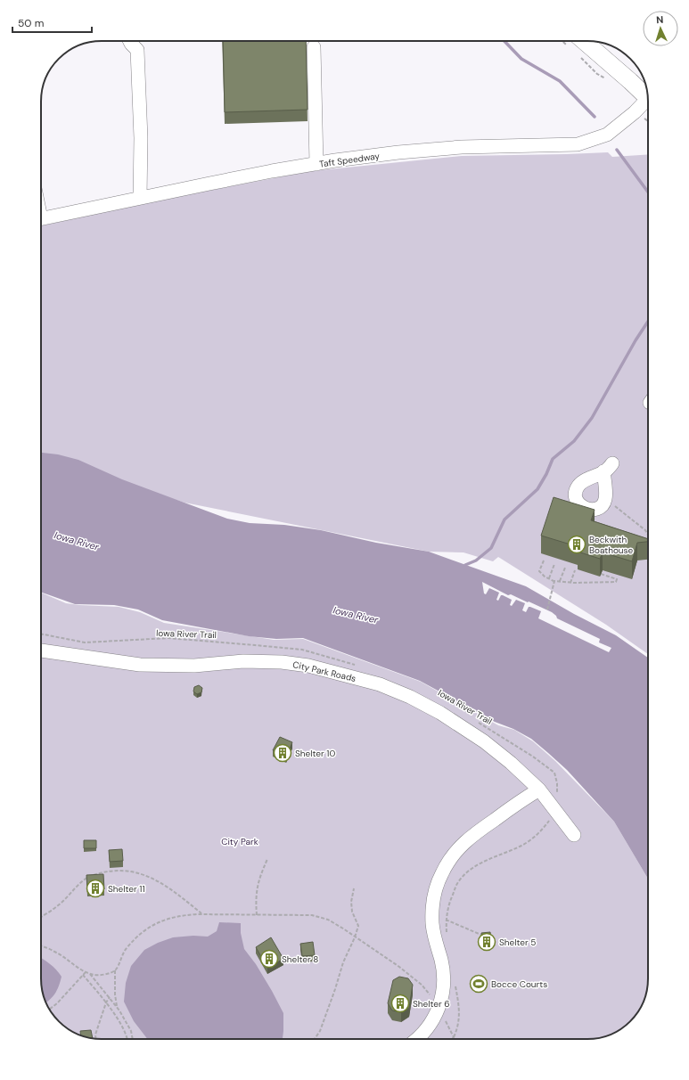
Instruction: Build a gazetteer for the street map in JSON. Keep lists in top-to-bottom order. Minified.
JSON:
{"streets":{"street":["Taft Speedway","City Park Roads"],"path":["Iowa River Trail"]},"crossings":[["Iowa River Trail","City Park Roads"]],"water":["Iowa River"],"parks":["City Park"],"places":{"building":["Beckwith Boathouse","Shelter 10","Shelter 11","Shelter 5","Shelter 8","Shelter 6"],"sports":["Bocce Courts"]},"scale_bar":"50 m","north":"top"}
